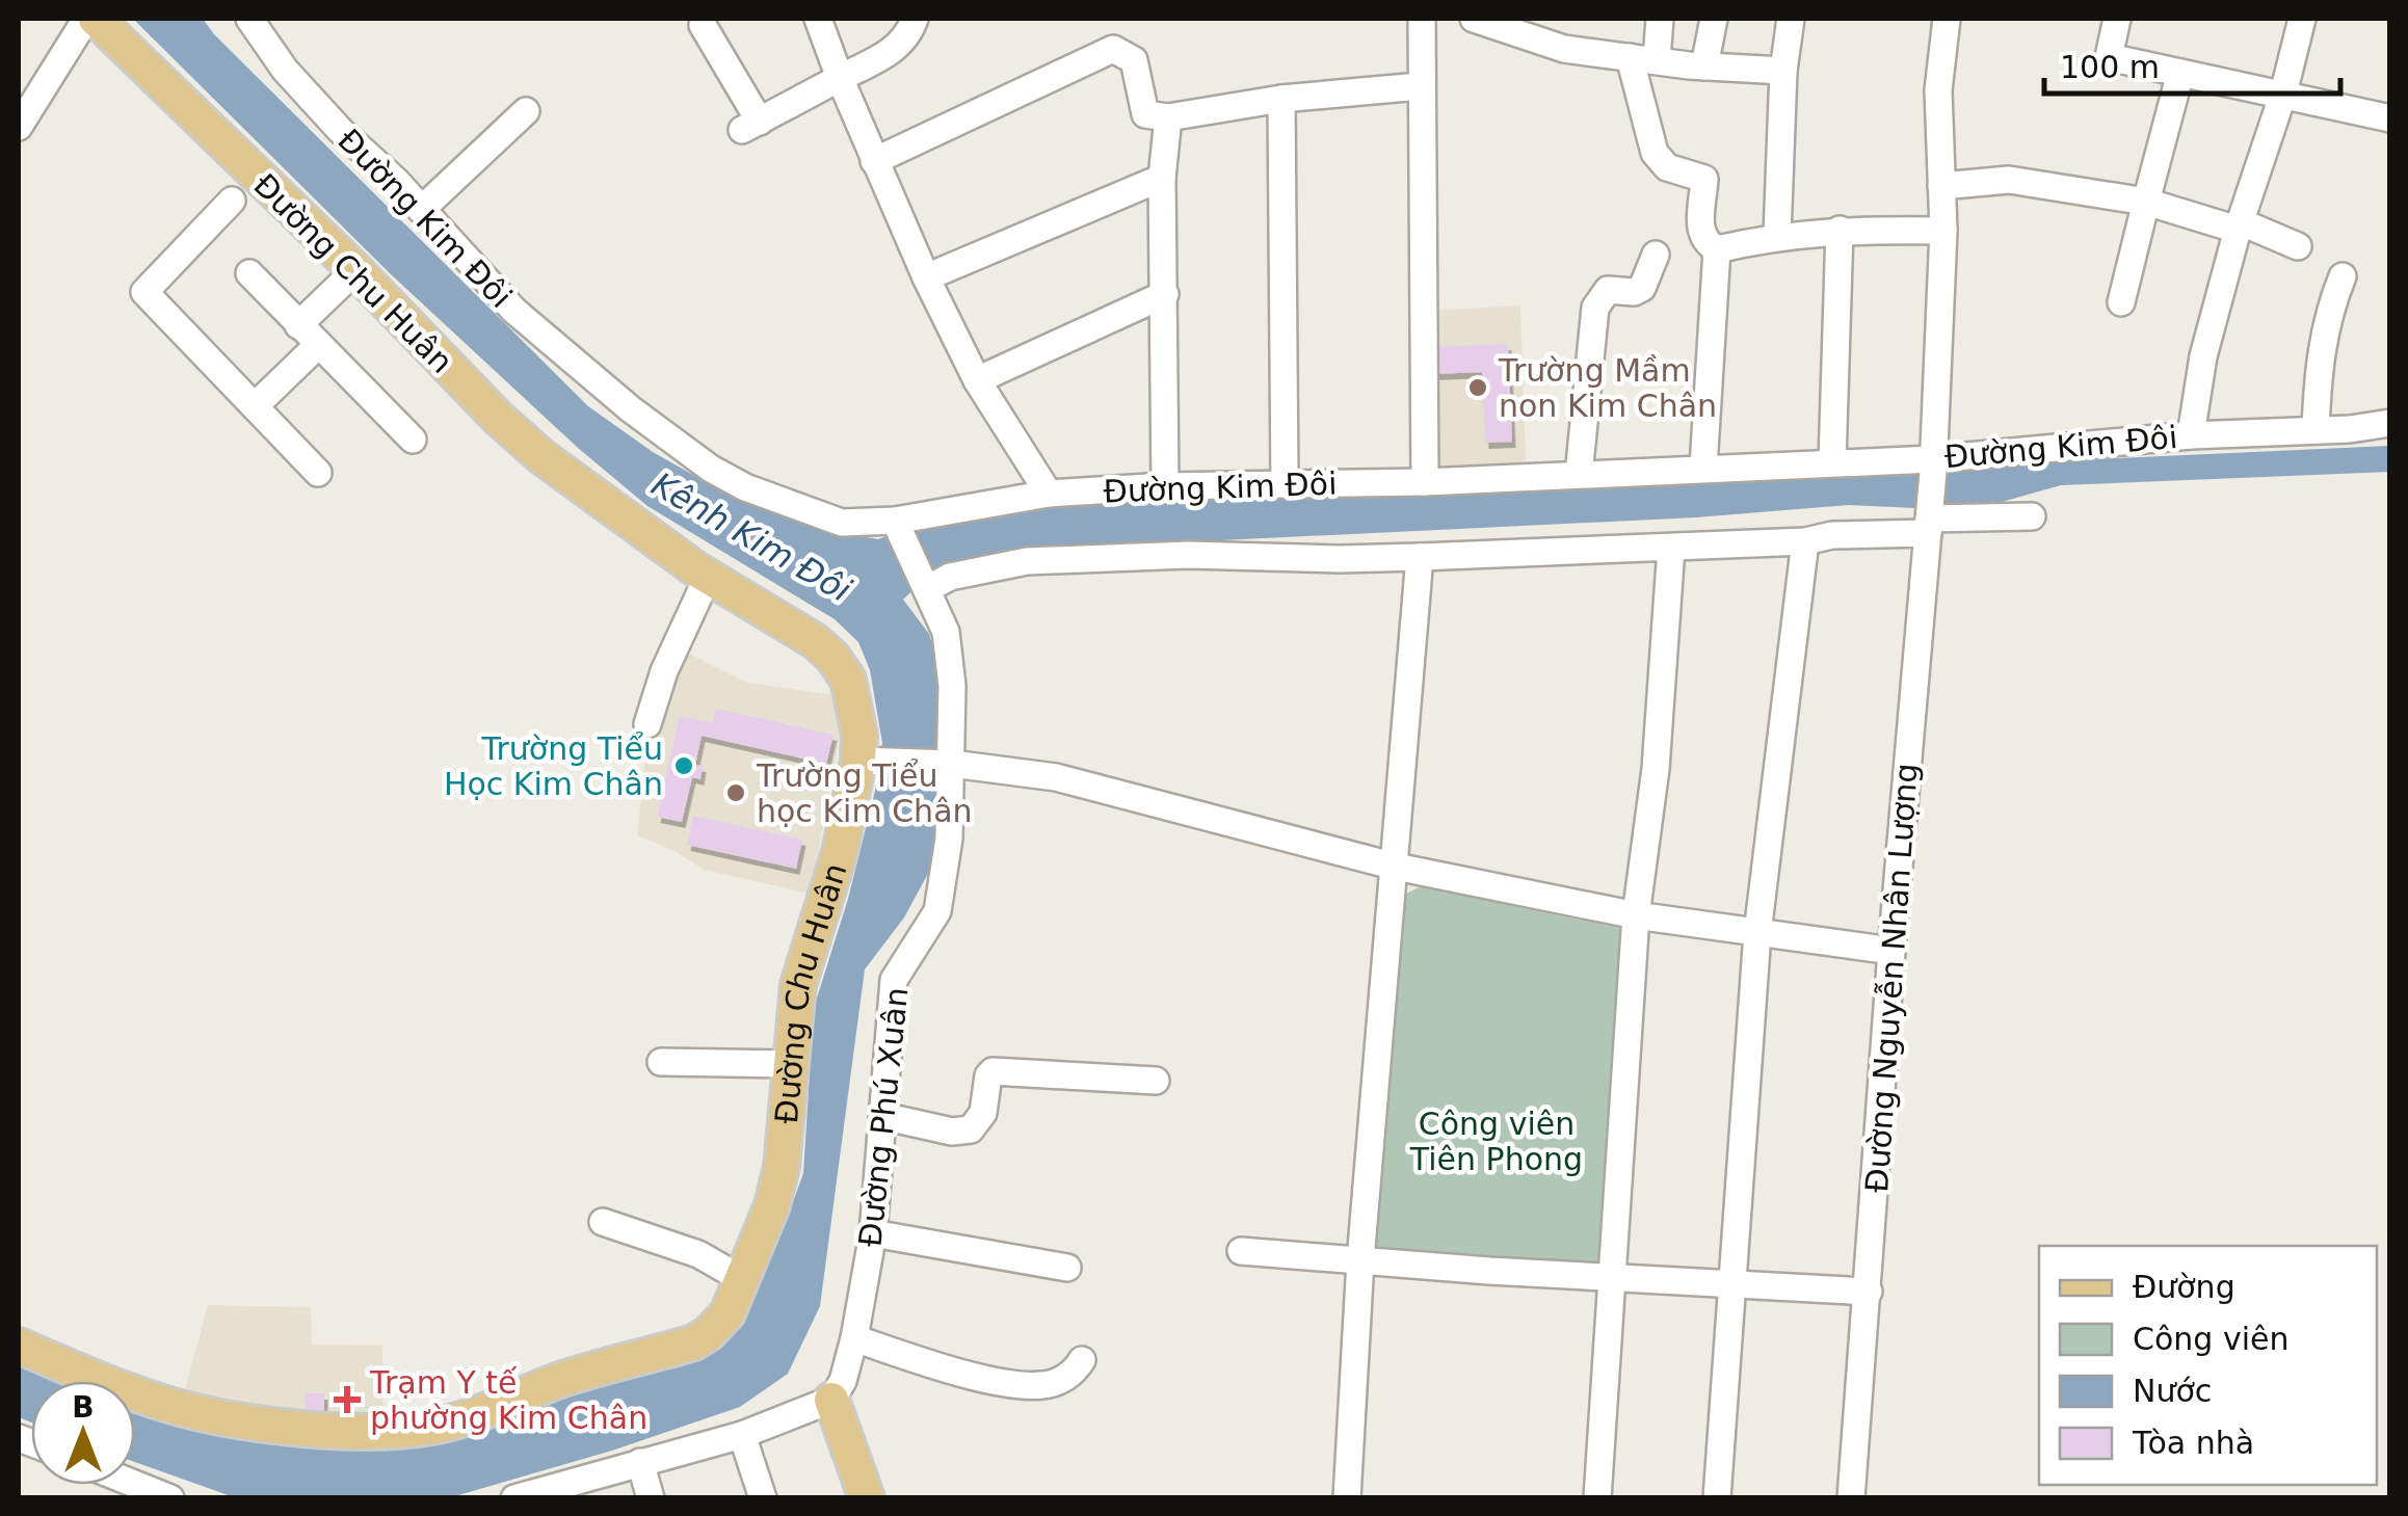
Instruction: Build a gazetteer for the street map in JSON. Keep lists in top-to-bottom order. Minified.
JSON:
{"streets":{"main road":["Đường Chu Huân"],"street":["Đường Kim Đôi","Đường Nguyễn Nhân Lượng","Đường Phú Xuân"]},"crossings":[["Đường Kim Đôi","Đường Nguyễn Nhân Lượng"],["Đường Kim Đôi","Đường Phú Xuân"]],"water":["Kênh Kim Đôi"],"parks":["Công viên Tiên Phong"],"places":{"other":["Trường Mầm non Kim Chân","Trường Tiểu Học Kim Chân","Trường Tiểu học Kim Chân"],"health":["Trạm Y tế phường Kim Chân"]},"legend":["Đường","Công viên","Nước","Tòa nhà"],"scale_bar":"100 m","north":"top"}
